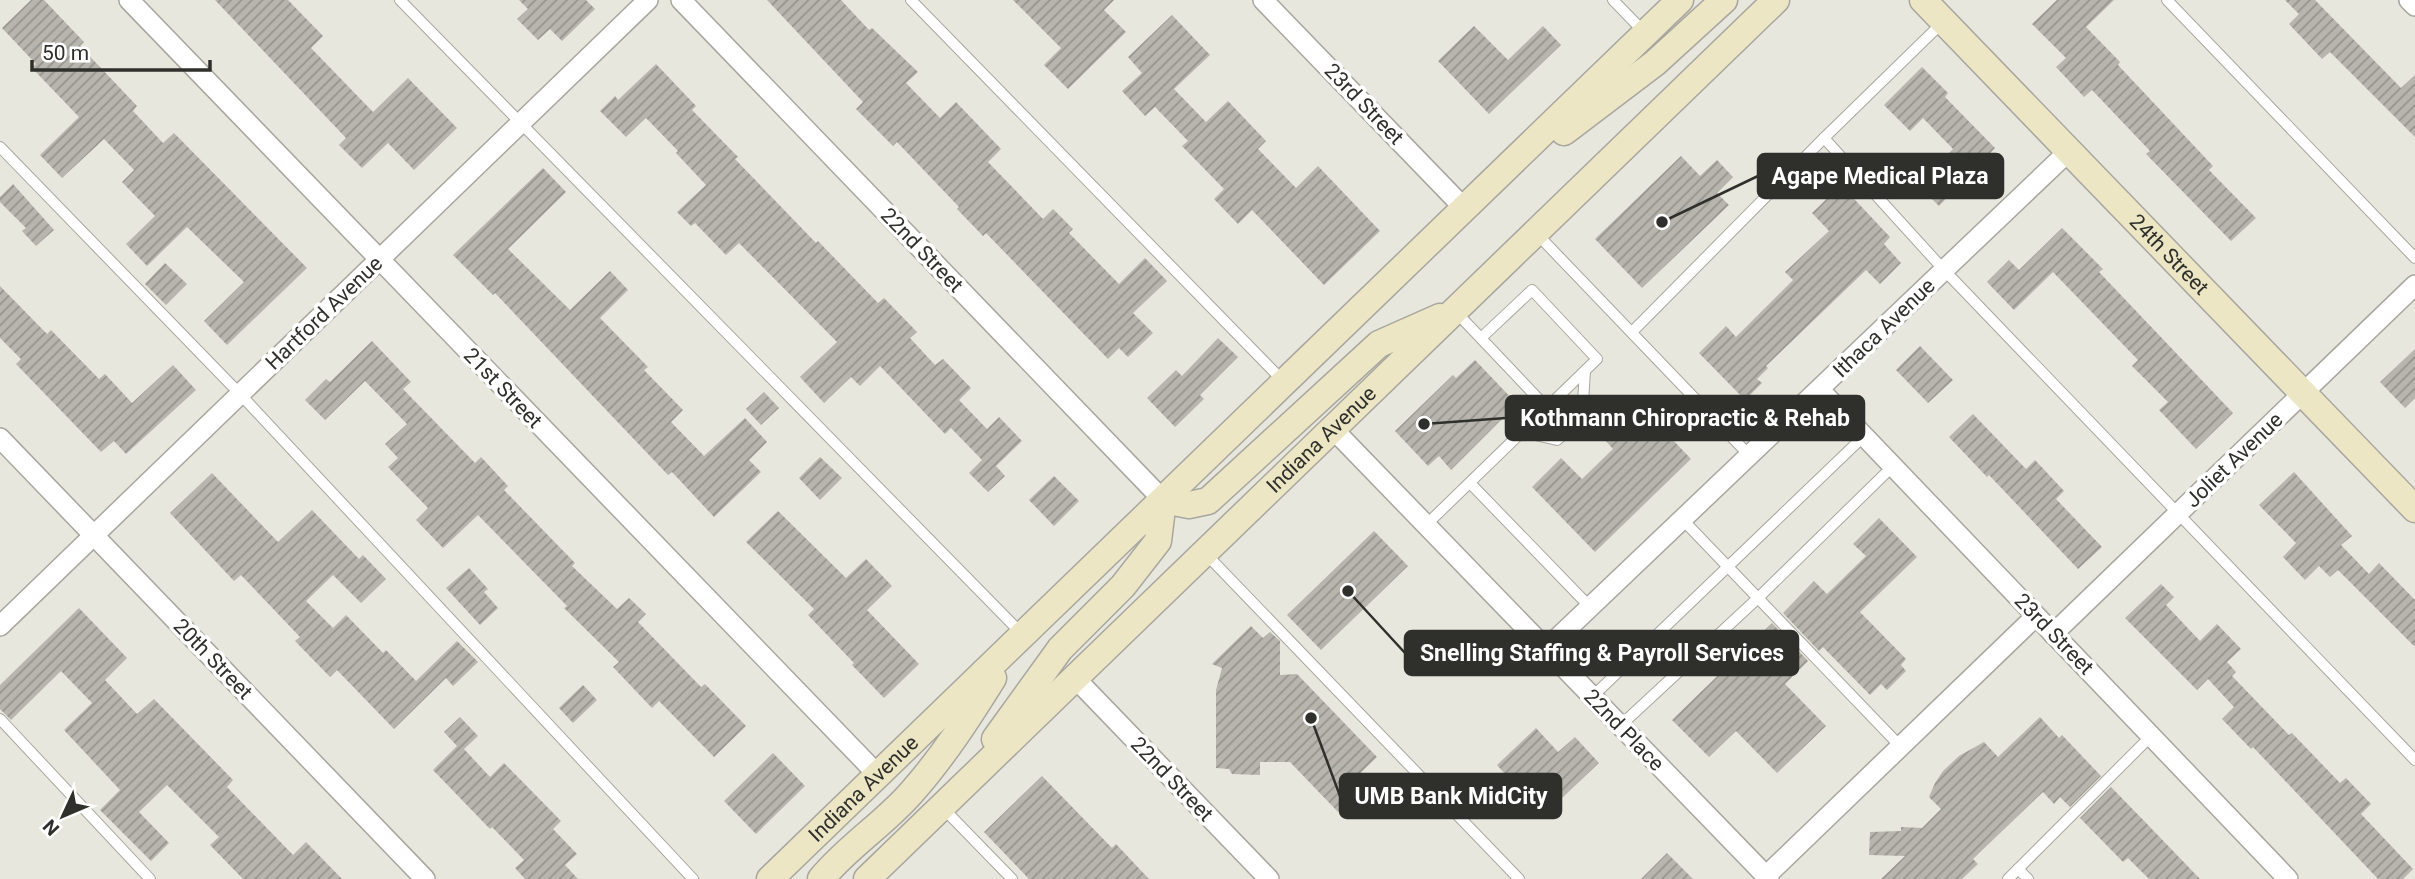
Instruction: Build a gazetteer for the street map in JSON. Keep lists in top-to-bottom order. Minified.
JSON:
{"streets":{"main road":["24th Street","Indiana Avenue"],"street":["23rd Street","22nd Street","Hartford Avenue","Ithaca Avenue","21st Street","Joliet Avenue","20th Street","22nd Place"]},"crossings":[["23rd Street","Ithaca Avenue"],["23rd Street","Indiana Avenue"],["23rd Street","Joliet Avenue"],["22nd Street","Indiana Avenue"],["24th Street","Ithaca Avenue"],["24th Street","Joliet Avenue"],["Hartford Avenue","21st Street"],["Hartford Avenue","20th Street"],["Ithaca Avenue","22nd Place"],["21st Street","Indiana Avenue"],["Indiana Avenue","22nd Place"]],"places":["Agape Medical Plaza","Kothmann Chiropractic & Rehab","Snelling Staffing & Payroll Services","UMB Bank MidCity"],"scale_bar":"50 m","north":"bottom left"}
